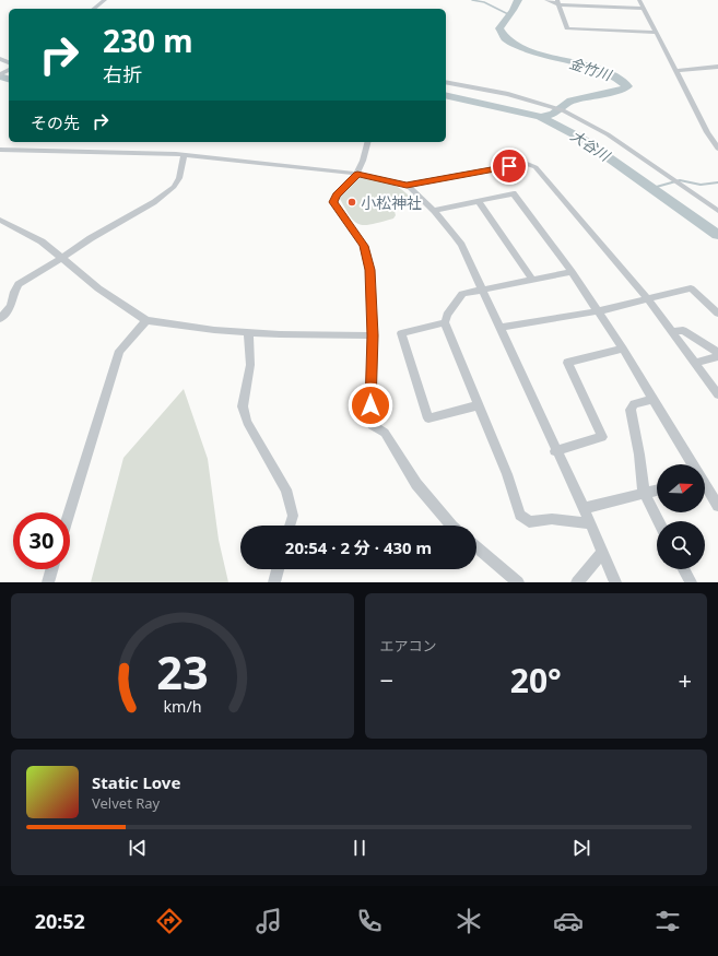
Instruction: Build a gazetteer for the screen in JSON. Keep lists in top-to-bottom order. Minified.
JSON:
{"water":["金竹川","大谷川"],"places":["小松神社"],"north":"right","page":{"turn":["230 m","右折"],"then":"その先","limit":"30","trip":"20:54 · 2 分 · 430 m","tile":"エアコン","heat":["−","20°","+"],"song":["Static Love","Velvet Ray"],"tabs":"20:52","gauge":["23","km/h"]}}
